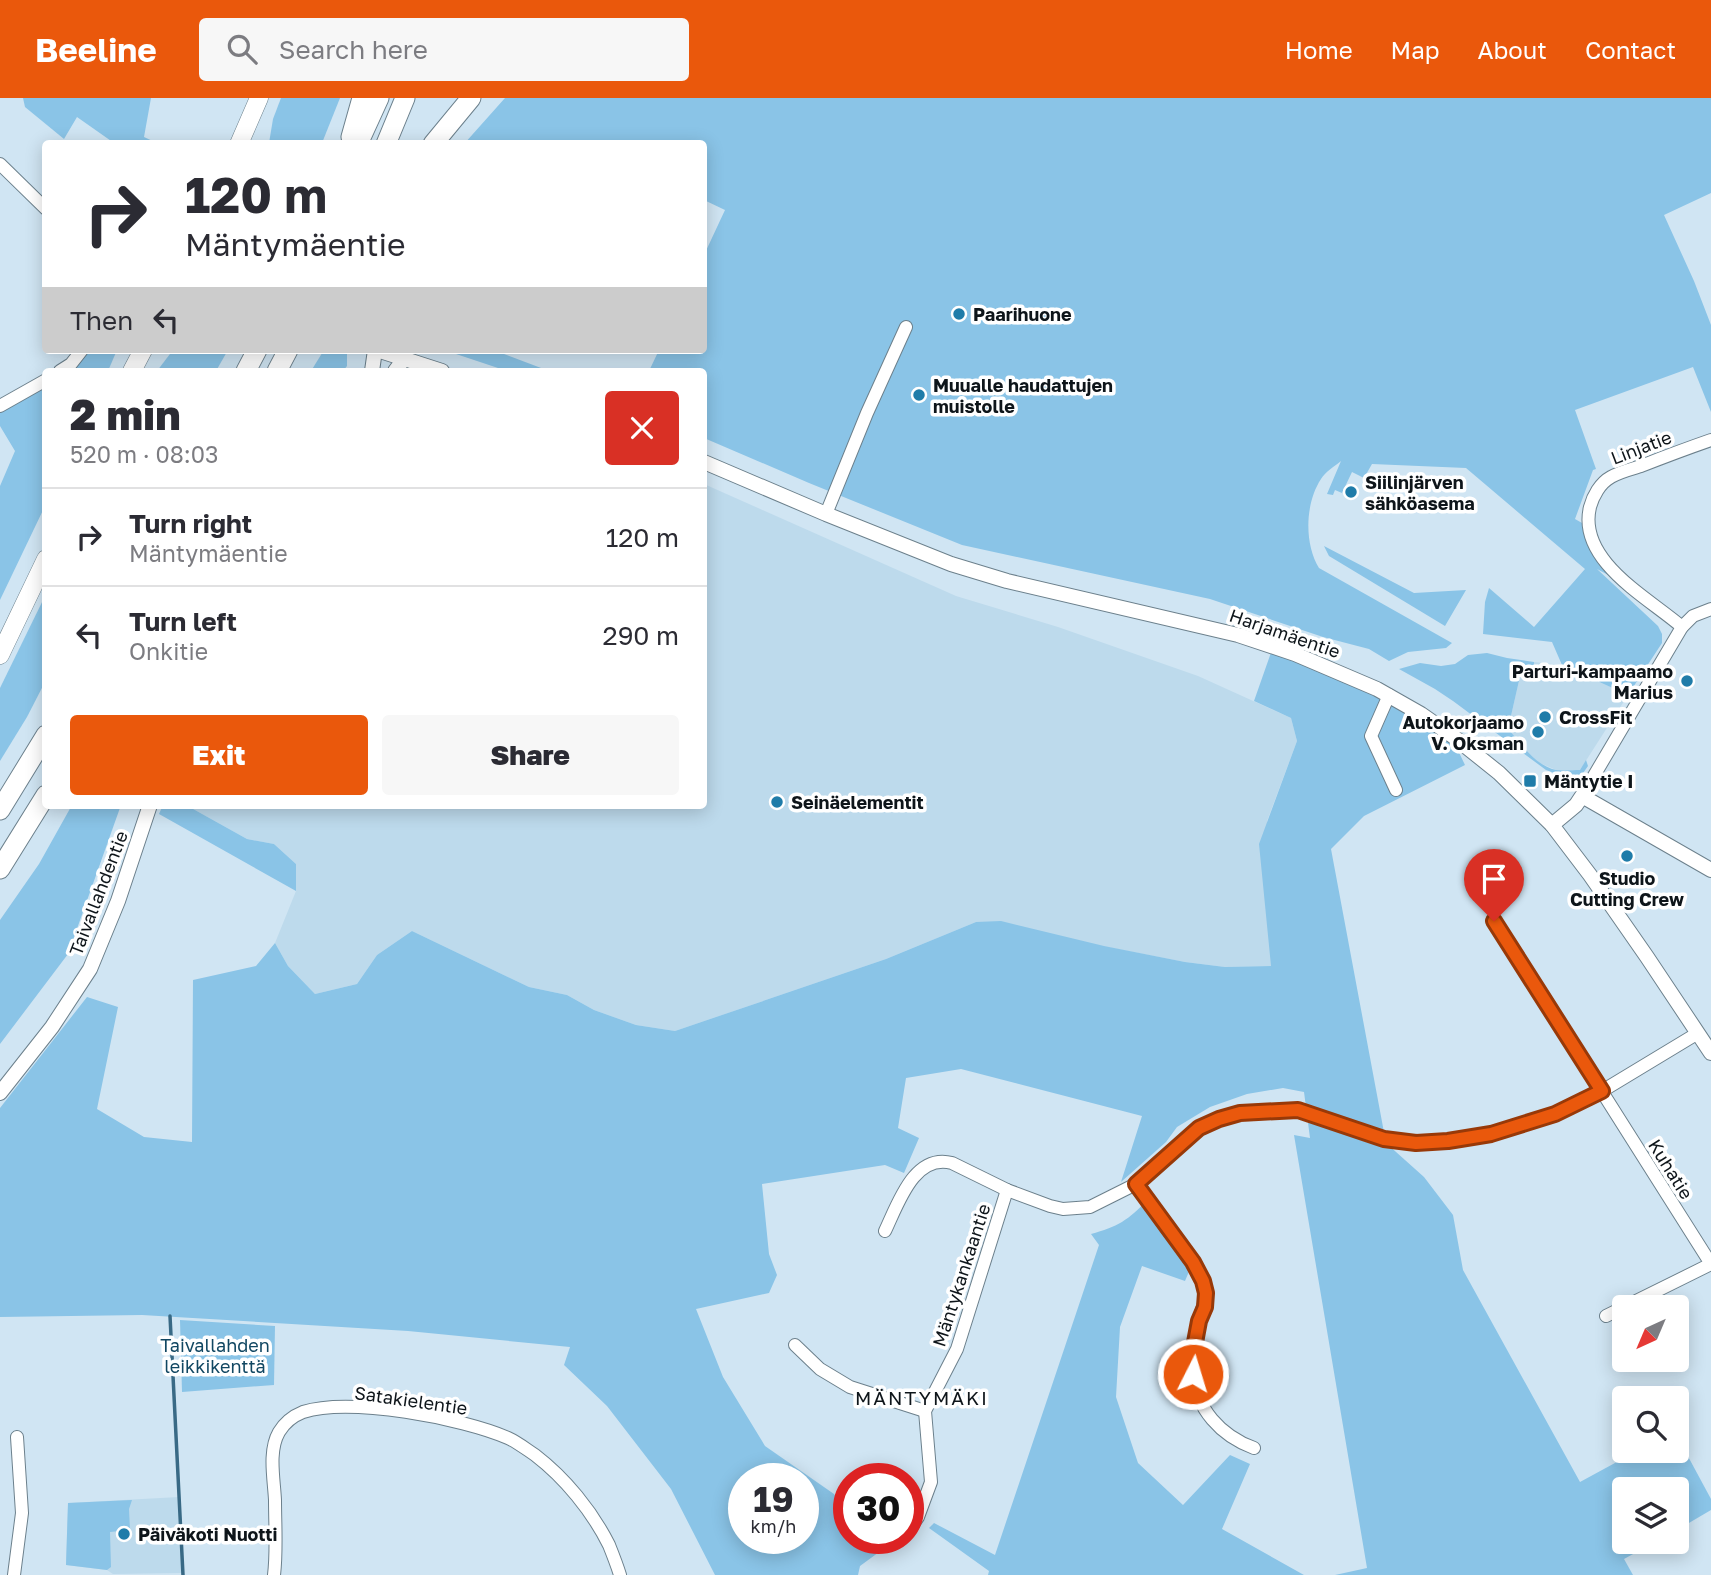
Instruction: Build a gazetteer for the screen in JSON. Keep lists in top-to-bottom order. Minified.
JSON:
{"streets":{"street":["Linjatie","Harjamäentie","Taivallahdentie","Kuhatie","Mäntykankaantie","Satakielentie"]},"districts":["MÄNTYMÄKI"],"parks":["Taivallahden leikkikenttä"],"places":{"other":["Paarihuone","Muualle haudattujen muistolle","Siilinjärven sähköasema","Parturi-kampaamo Marius","CrossFit","Autokorjaamo V. Oksman","Seinäelementit","Studio Cutting Crew","Päiväkoti Nuotti"],"transit":["Mäntytie I"]},"north":"bottom left","page":{"header":"Beeline","search":"Search here","nav":["Home","Map","About","Contact"],"turn":["120 m","Mäntymäentie"],"then":"Then","heading":["2 min","520 m · 08:03"],"list":[{"name":"Turn right","note":"Mäntymäentie","value":"120 m"},{"name":"Turn left","note":"Onkitie","value":"290 m"}],"buttons":["Exit","Share"],"speed":"19 km/h","limit":"30"}}
